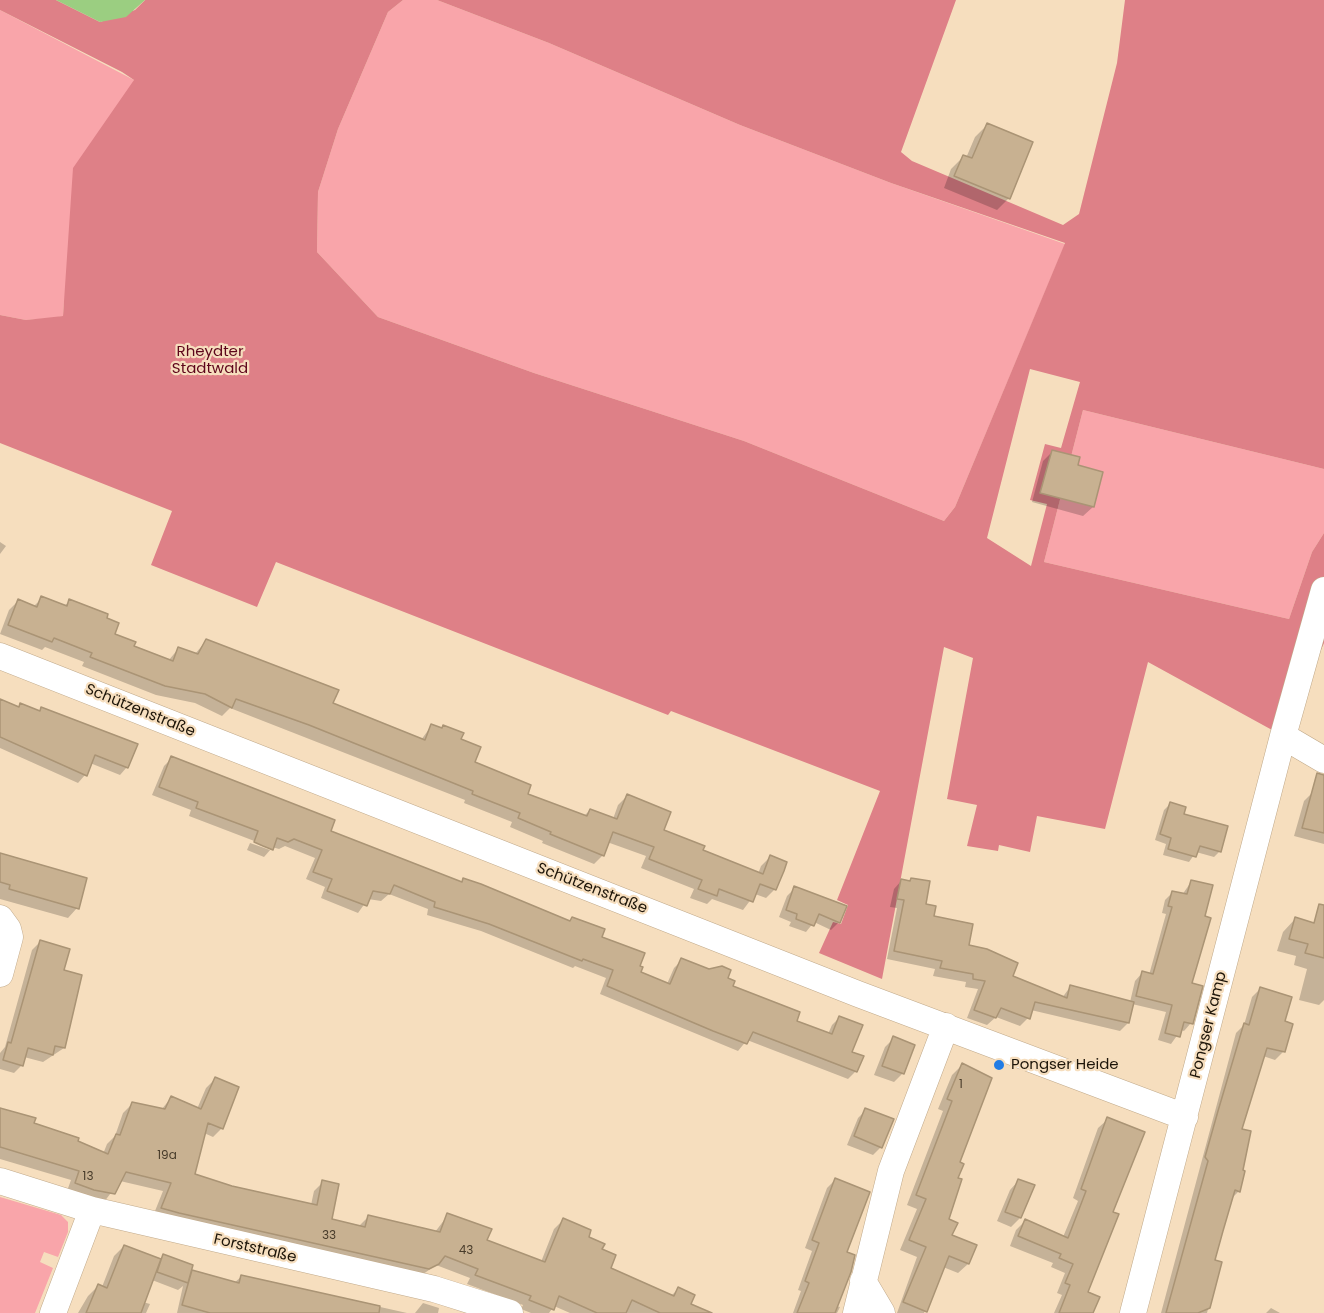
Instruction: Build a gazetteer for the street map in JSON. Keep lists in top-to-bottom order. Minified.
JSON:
{"streets":{"street":["Schützenstraße","Pongser Kamp","Forststraße"]},"crossings":[["Schützenstraße","Pongser Kamp"]],"parks":["Rheydter Stadtwald"],"places":["Pongser Heide"],"house_numbers":["1","19a","13","33","43"]}
